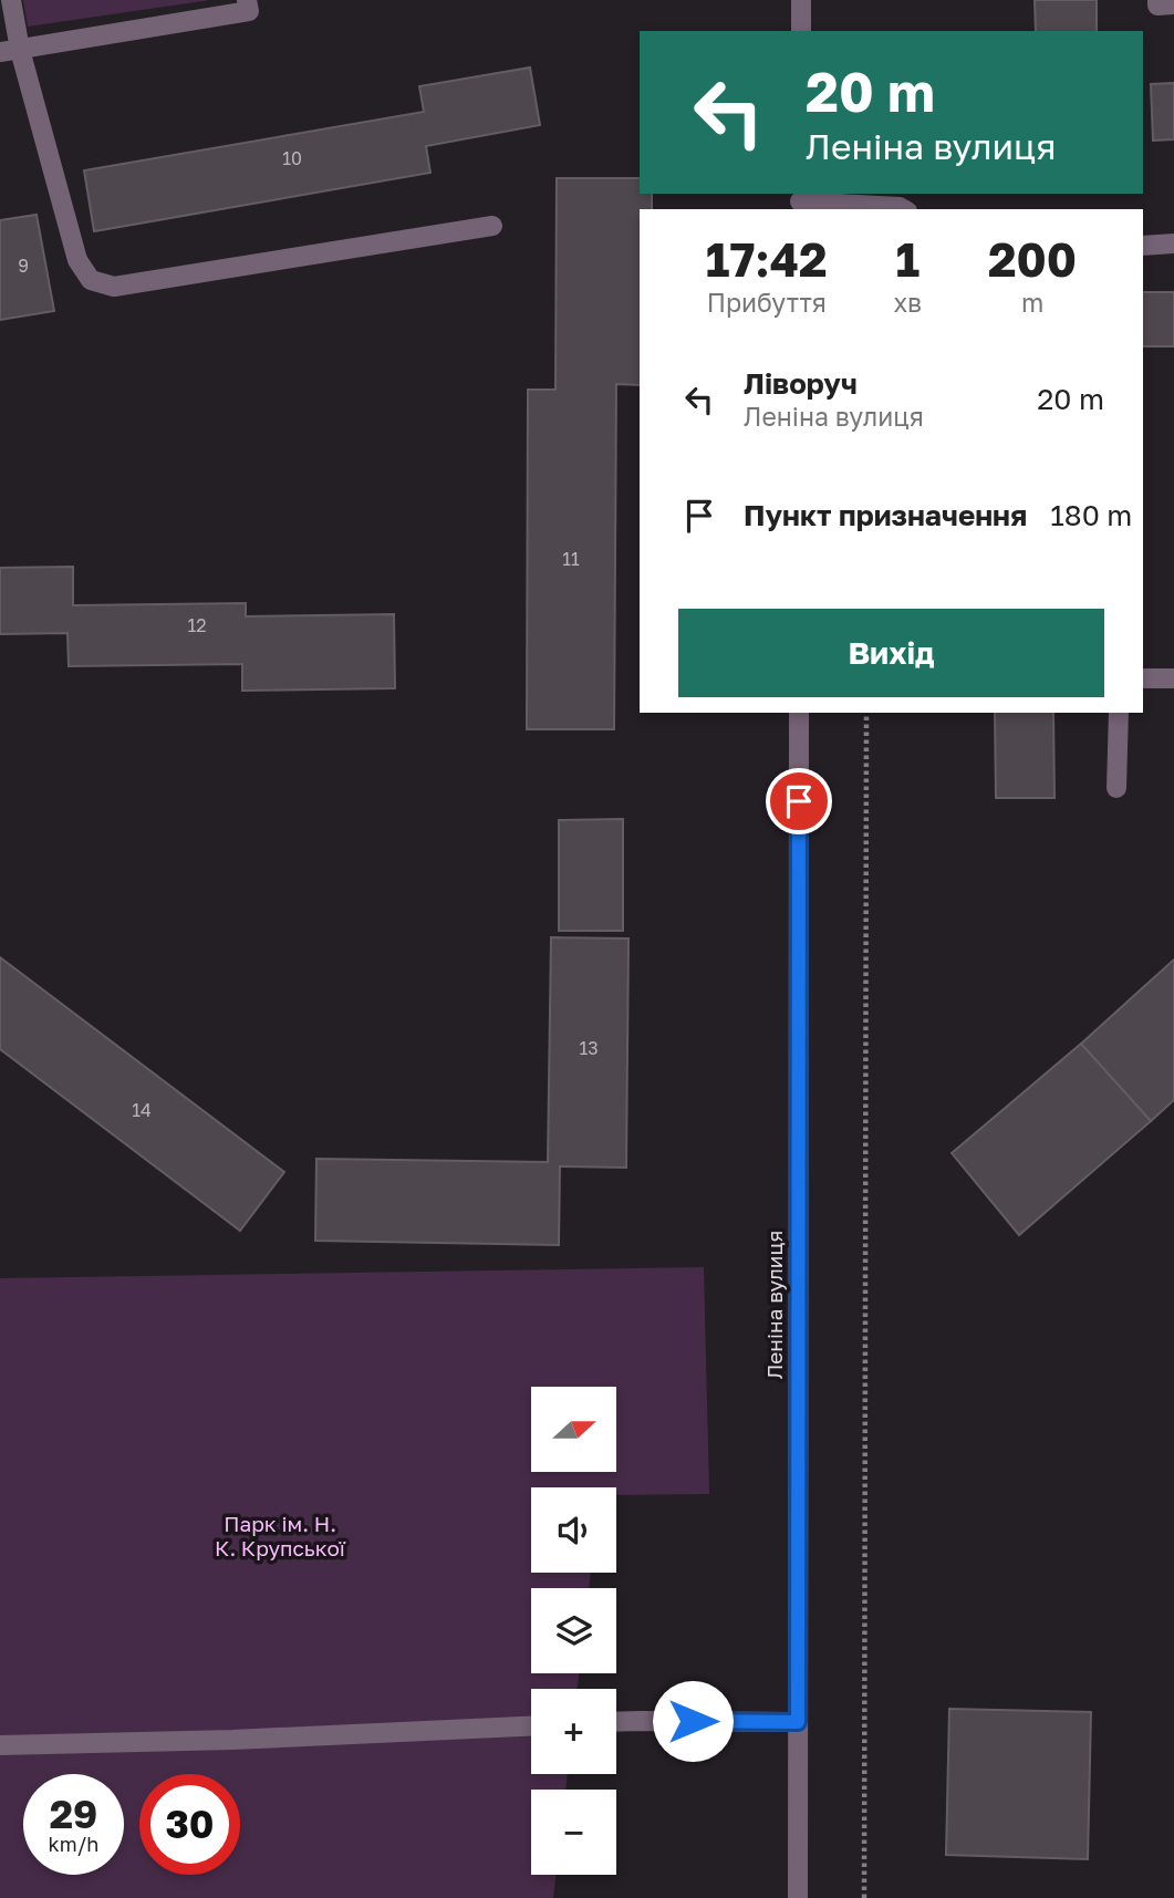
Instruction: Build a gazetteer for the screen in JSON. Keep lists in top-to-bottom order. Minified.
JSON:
{"streets":{"street":["Леніна вулиця"]},"parks":["Парк ім. Н. К. Крупської"],"house_numbers":["10","9","11","12","13","14"],"north":"right","page":{"turn":["20 m","Леніна вулиця"],"eta":["17:42","Прибуття","1","хв","200","m"],"list":[{"name":"Ліворуч","note":"Леніна вулиця","value":"20 m"},{"name":"Пункт призначення","value":"180 m"}],"buttons":"Вихід","map_buttons":["+","−"],"speed":"29 km/h","limit":"30"}}
